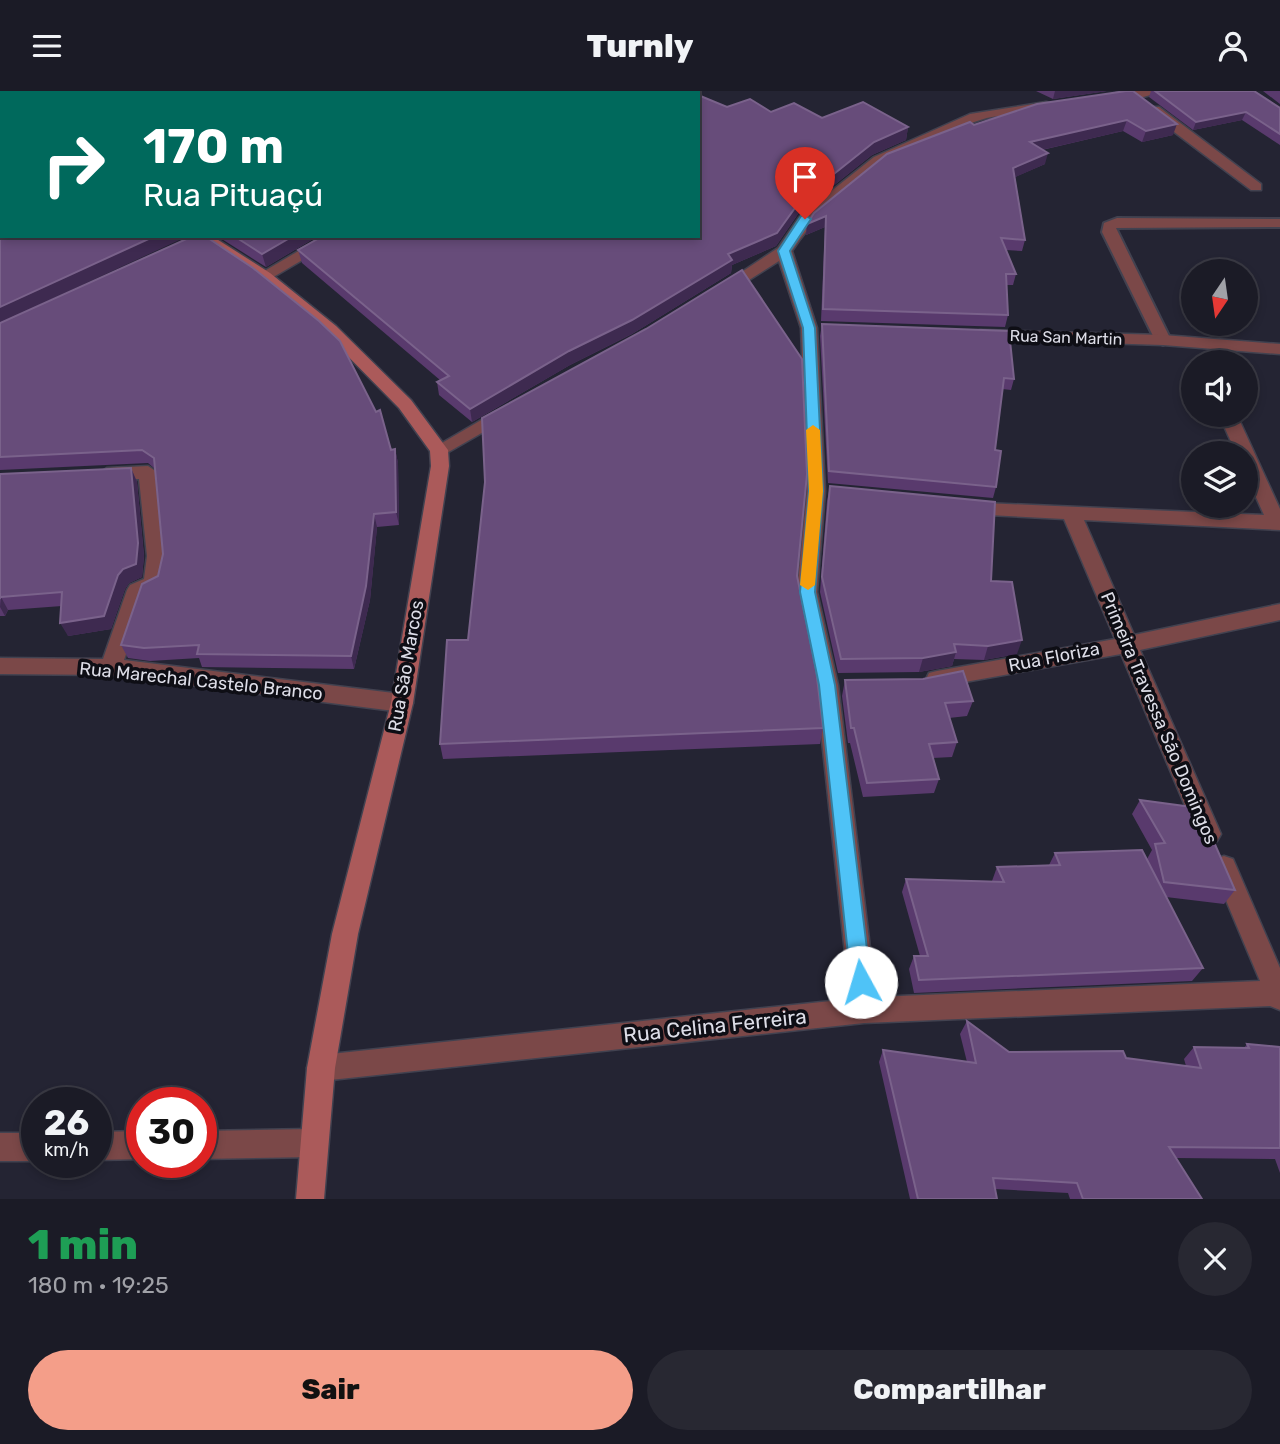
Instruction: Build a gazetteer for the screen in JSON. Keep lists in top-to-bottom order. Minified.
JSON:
{"streets":{"main road":["Rua São Marcos"],"street":["Rua San Martin","Rua Floriza","Rua Marechal Castelo Branco","Primeira Travessa São Domingos","Rua Celina Ferreira"]},"crossings":[["Rua Floriza","Primeira Travessa São Domingos"],["Rua São Marcos","Rua Marechal Castelo Branco"],["Rua São Marcos","Rua Celina Ferreira"],["Primeira Travessa São Domingos","Rua Celina Ferreira"]],"north":"bottom","page":{"header":"Turnly","turn":["170 m","Rua Pituaçú"],"speed":"26 km/h","limit":"30","heading":["1 min","180 m · 19:25"],"buttons":["Sair","Compartilhar"]}}
